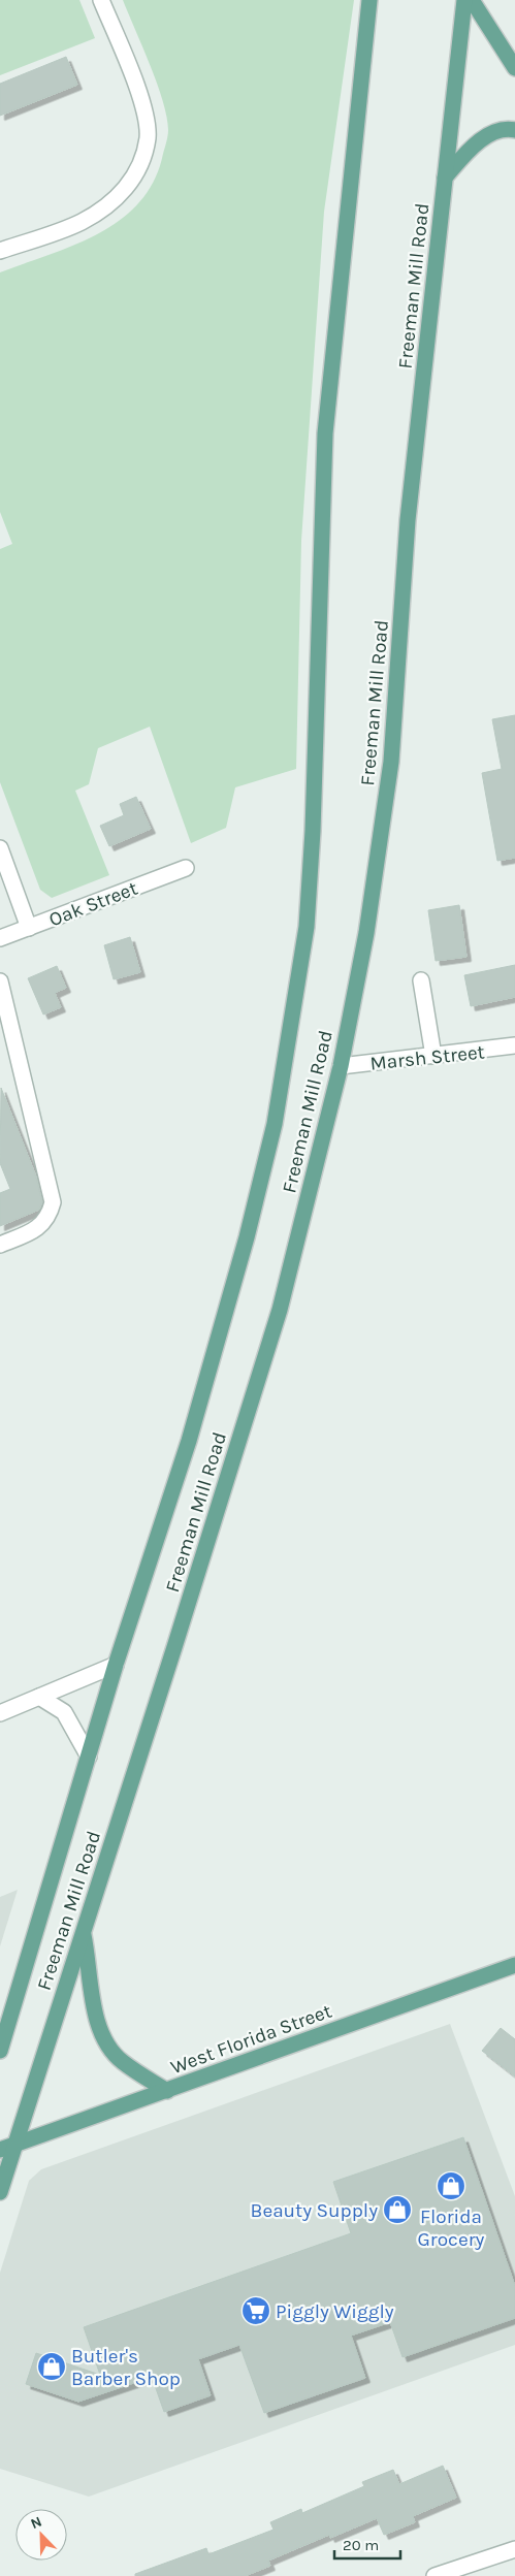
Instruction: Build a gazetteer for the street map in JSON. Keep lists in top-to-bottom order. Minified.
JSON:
{"streets":{"main road":["Freeman Mill Road","West Florida Street"],"street":["Oak Street","Marsh Street"]},"crossings":[["Freeman Mill Road","Marsh Street"],["Freeman Mill Road","West Florida Street"]],"places":{"shop":["Florida Grocery","Beauty Supply","Butler's Barber Shop"],"supermarket":["Piggly Wiggly"]},"scale_bar":"20 m","north":"top left"}
